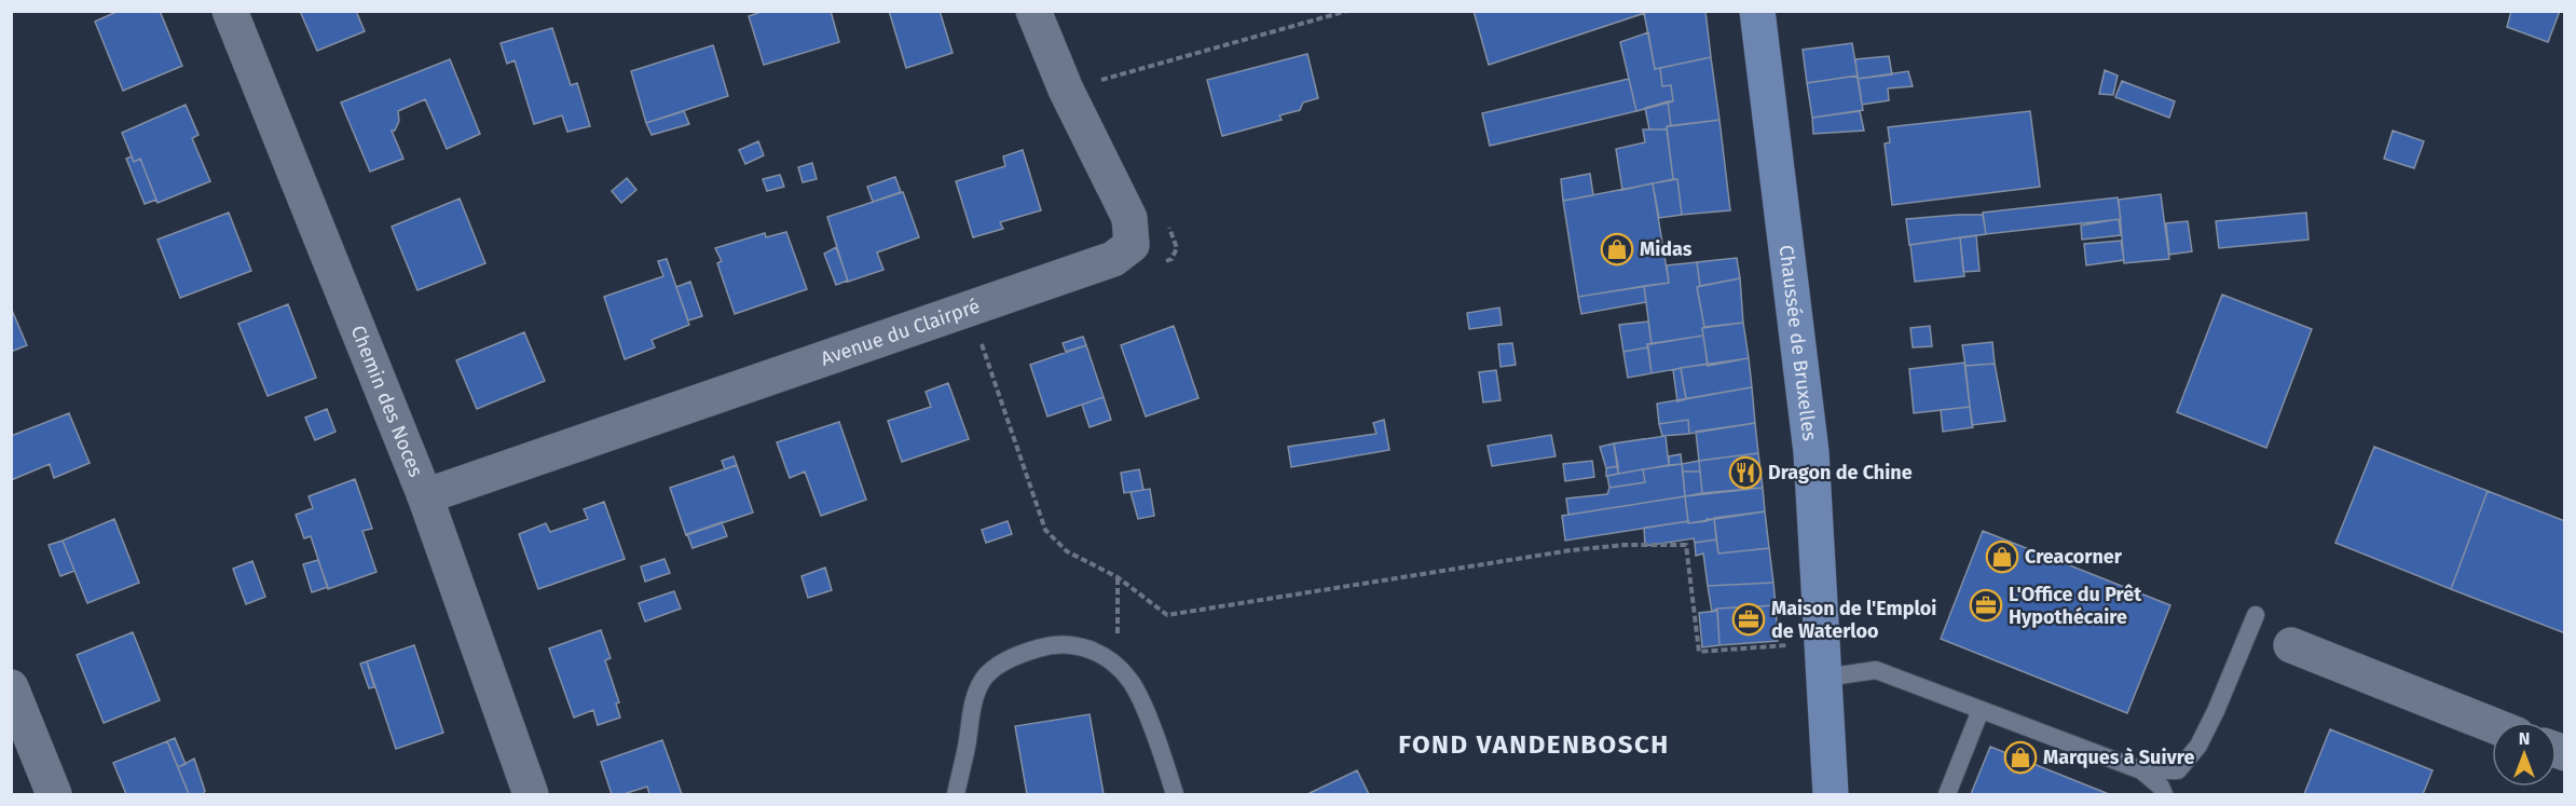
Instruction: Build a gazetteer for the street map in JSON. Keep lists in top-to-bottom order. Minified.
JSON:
{"streets":{"main road":["Chaussée de Bruxelles"],"street":["Avenue du Clairpré","Chemin des Noces"]},"crossings":[["Avenue du Clairpré","Chemin des Noces"]],"districts":["FOND VANDENBOSCH"],"places":{"shop":["Midas","Creacorner","Marques à Suivre"],"restaurant":["Dragon de Chine"],"office":["L'Office du Prêt Hypothécaire","Maison de l'Emploi de Waterloo"]},"north":"top"}
